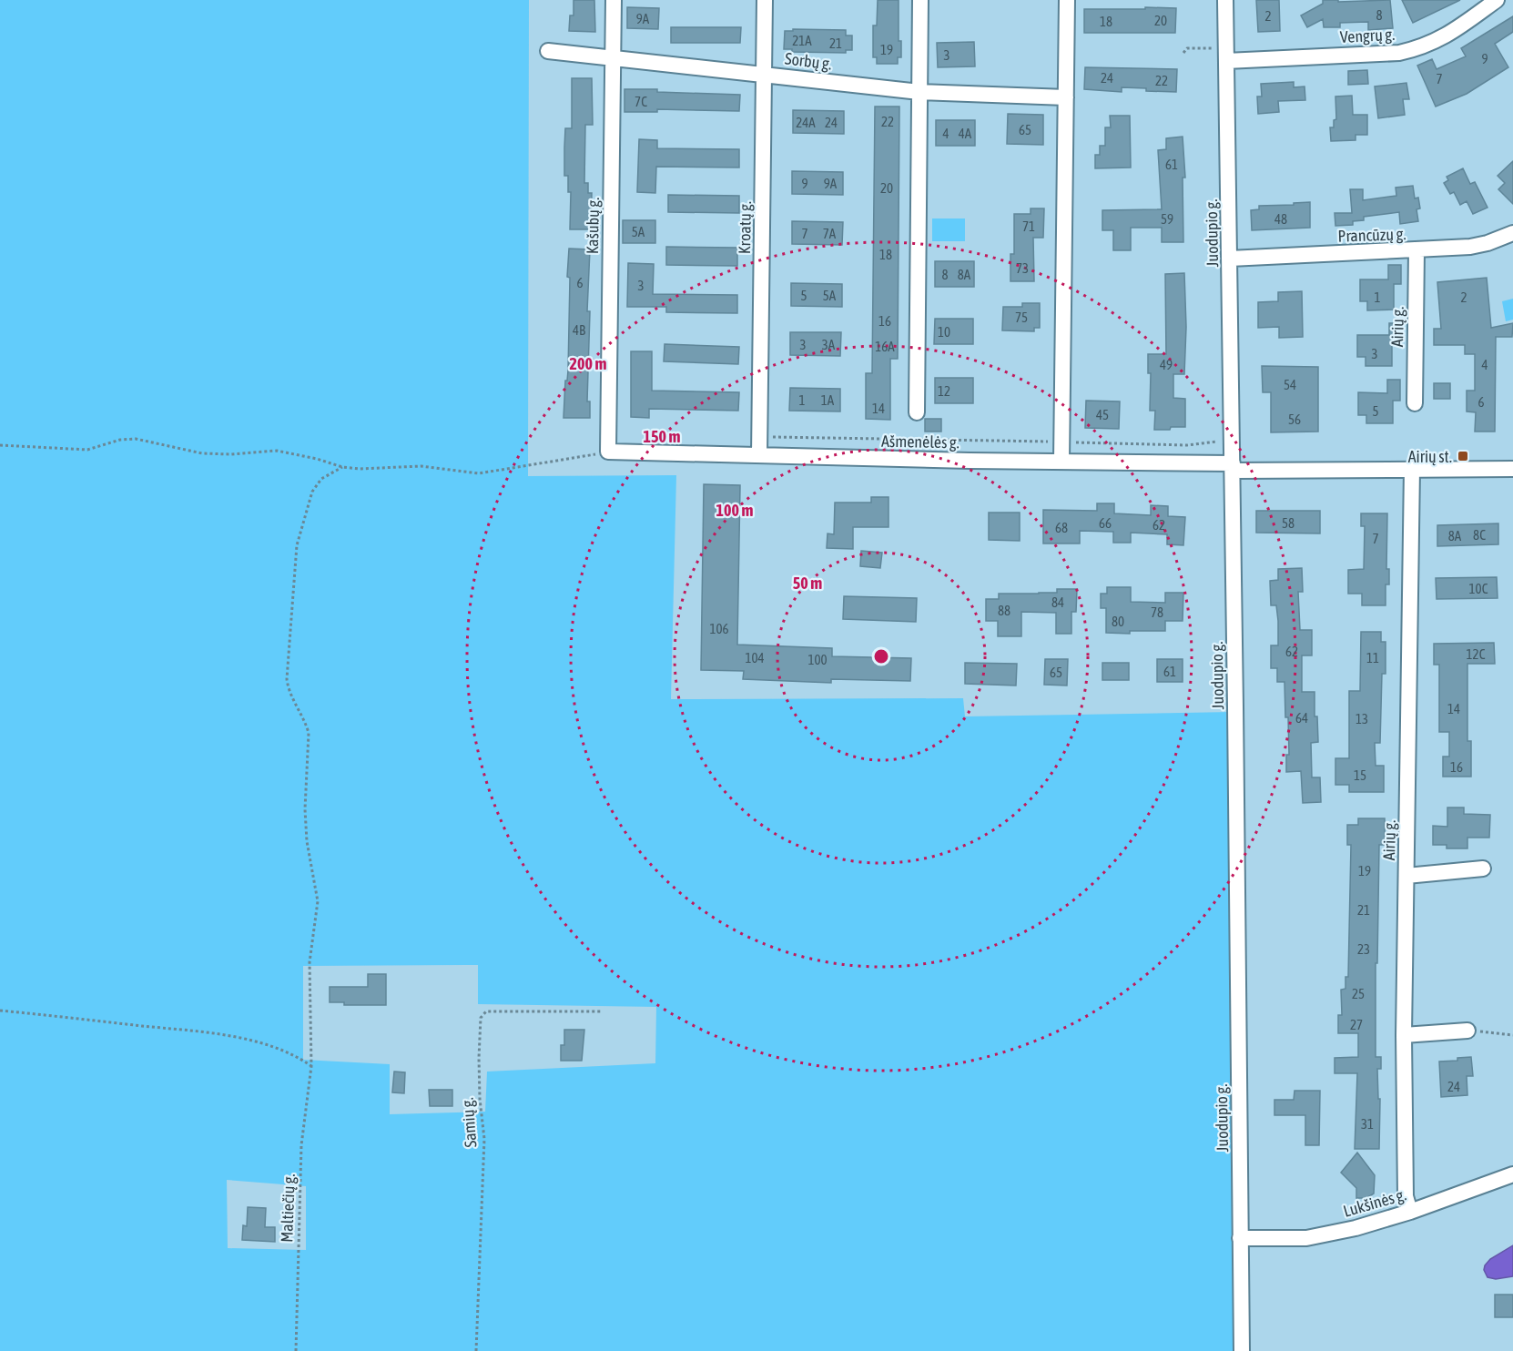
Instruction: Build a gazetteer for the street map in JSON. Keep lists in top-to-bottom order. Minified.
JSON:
{"streets":{"street":["Vengrų g.","Sorbų g.","Kašubų g.","Kroatų g.","Juodupio g.","Prancūzų g.","Airių g.","Ašmenėlės g.","Lukšinės g."],"path":["Samių g.","Maltiečių g."]},"crossings":[["Vengrų g.","Juodupio g."],["Sorbų g.","Kašubų g."],["Sorbų g.","Kroatų g."],["Kašubų g.","Ašmenėlės g."],["Kroatų g.","Ašmenėlės g."],["Juodupio g.","Prancūzų g."],["Juodupio g.","Ašmenėlės g."],["Juodupio g.","Lukšinės g."],["Prancūzų g.","Airių g."],["Airių g.","Ašmenėlės g."],["Airių g.","Lukšinės g."]],"places":{"transit":["Airių st."]},"house_numbers":["8","2","9A","20","18","21A","21","19","3","9","24","7","22","7C","22","24A","24","65","4","4A","61","9","9A","20","59","48","71","5A","7","7A","18","73","8","8A","6","3","5","5A","1","2","75","16","4B","10","3","3A","16A","3","49","4","54","12","1","1A","6","14","5","45","56","66","58","62","68","8C","8A","7","10C","84","88","78","80","106","62","12C","104","11","100","61","65","14","64","13","16","15","19","21","23","25","27","24","31"],"rings":["200 m","150 m","100 m","50 m"]}
